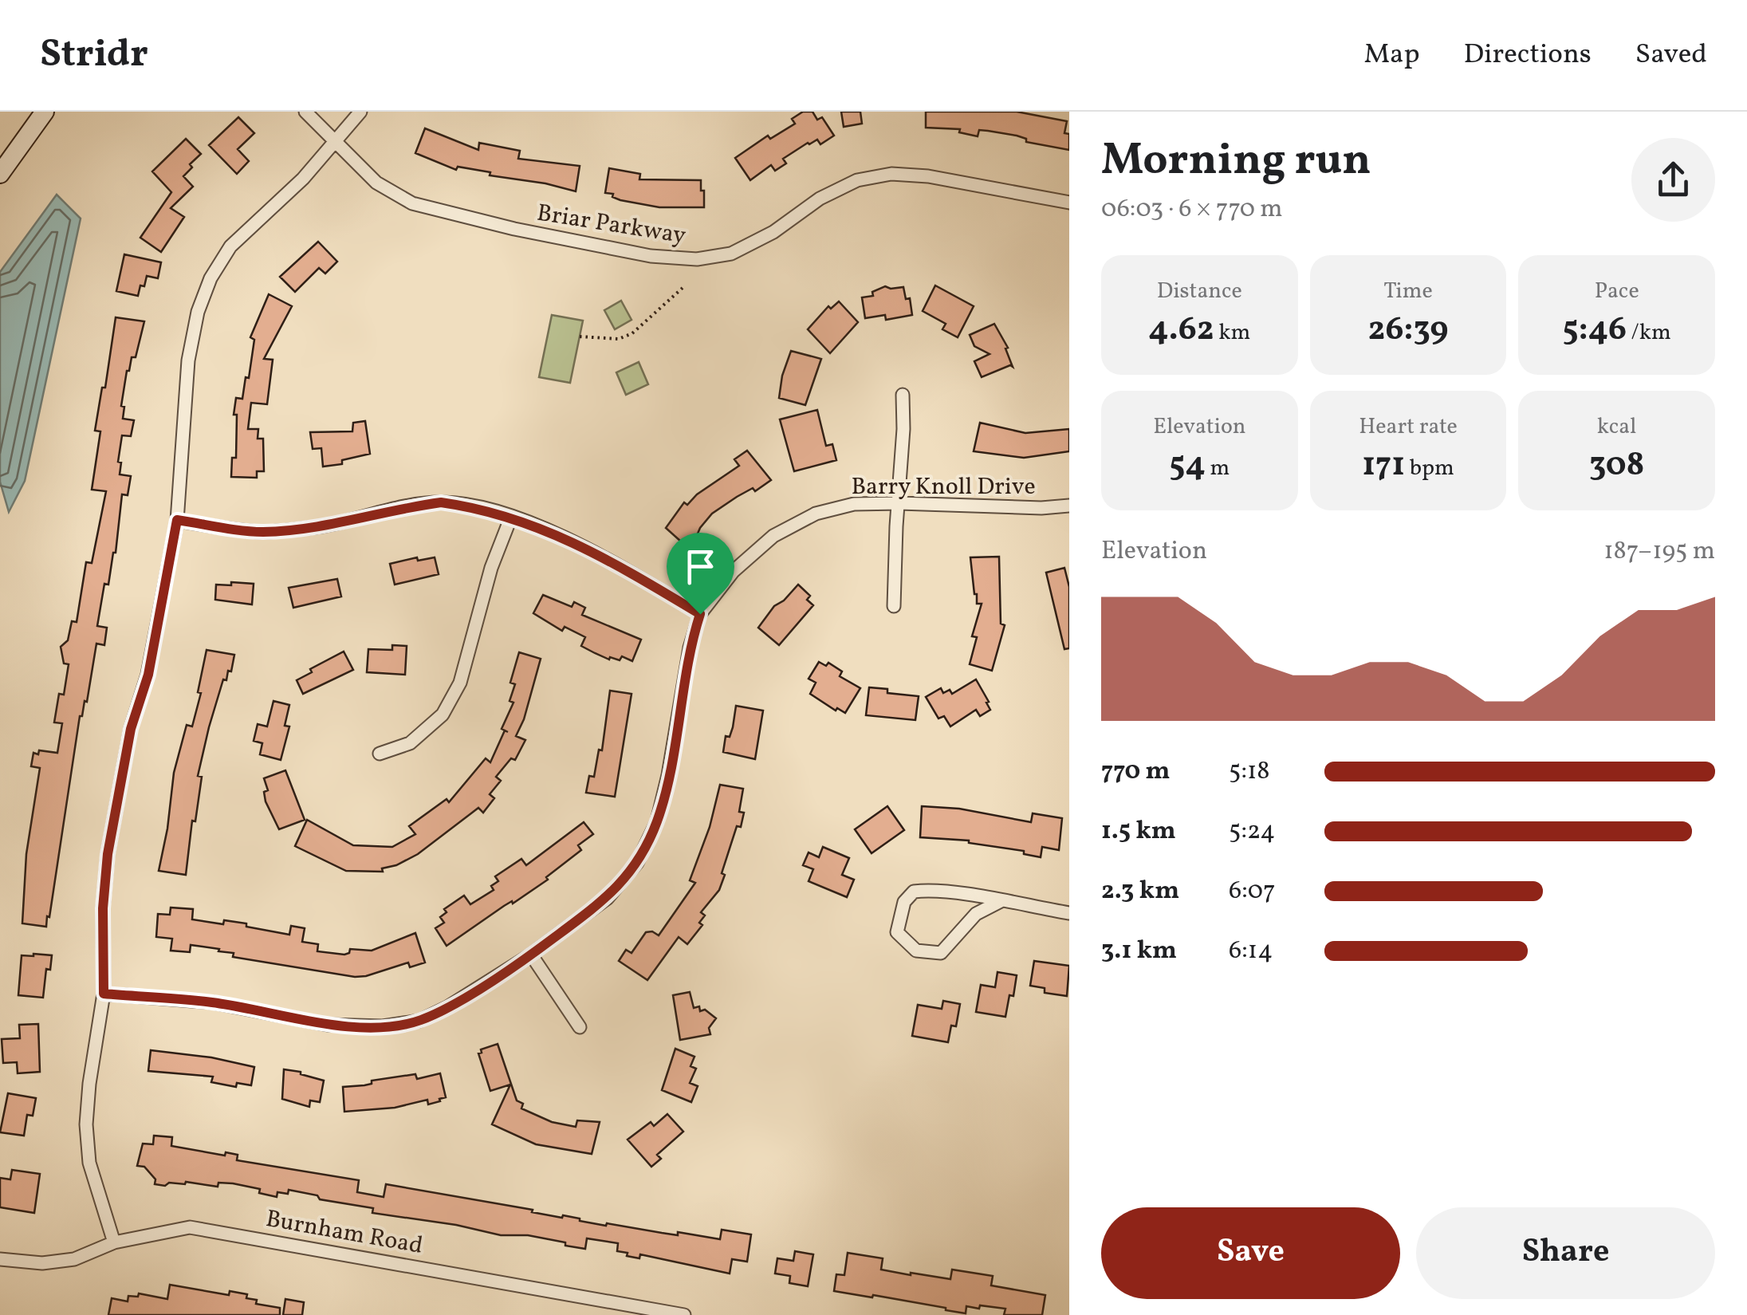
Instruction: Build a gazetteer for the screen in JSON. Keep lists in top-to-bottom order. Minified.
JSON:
{"streets":{"street":["Briar Parkway","Barry Knoll Drive","Burnham Road"]},"page":{"header":"Stridr","nav":["Map","Directions","Saved"],"heading":["Morning run","06:03 · 6 × 770 m"],"stats":[["Distance","4.62 km"],["Time","26:39"],["Pace","5:46 /km"],["Elevation","54 m"],["Heart rate","171 bpm"],["kcal","308"]],"chart":["Elevation","187–195 m"],"list":[{"name":"770 m","note":"5:18"},{"name":"1.5 km","note":"5:24"},{"name":"2.3 km","note":"6:07"},{"name":"3.1 km","note":"6:14"}],"buttons":["Save","Share"]}}
